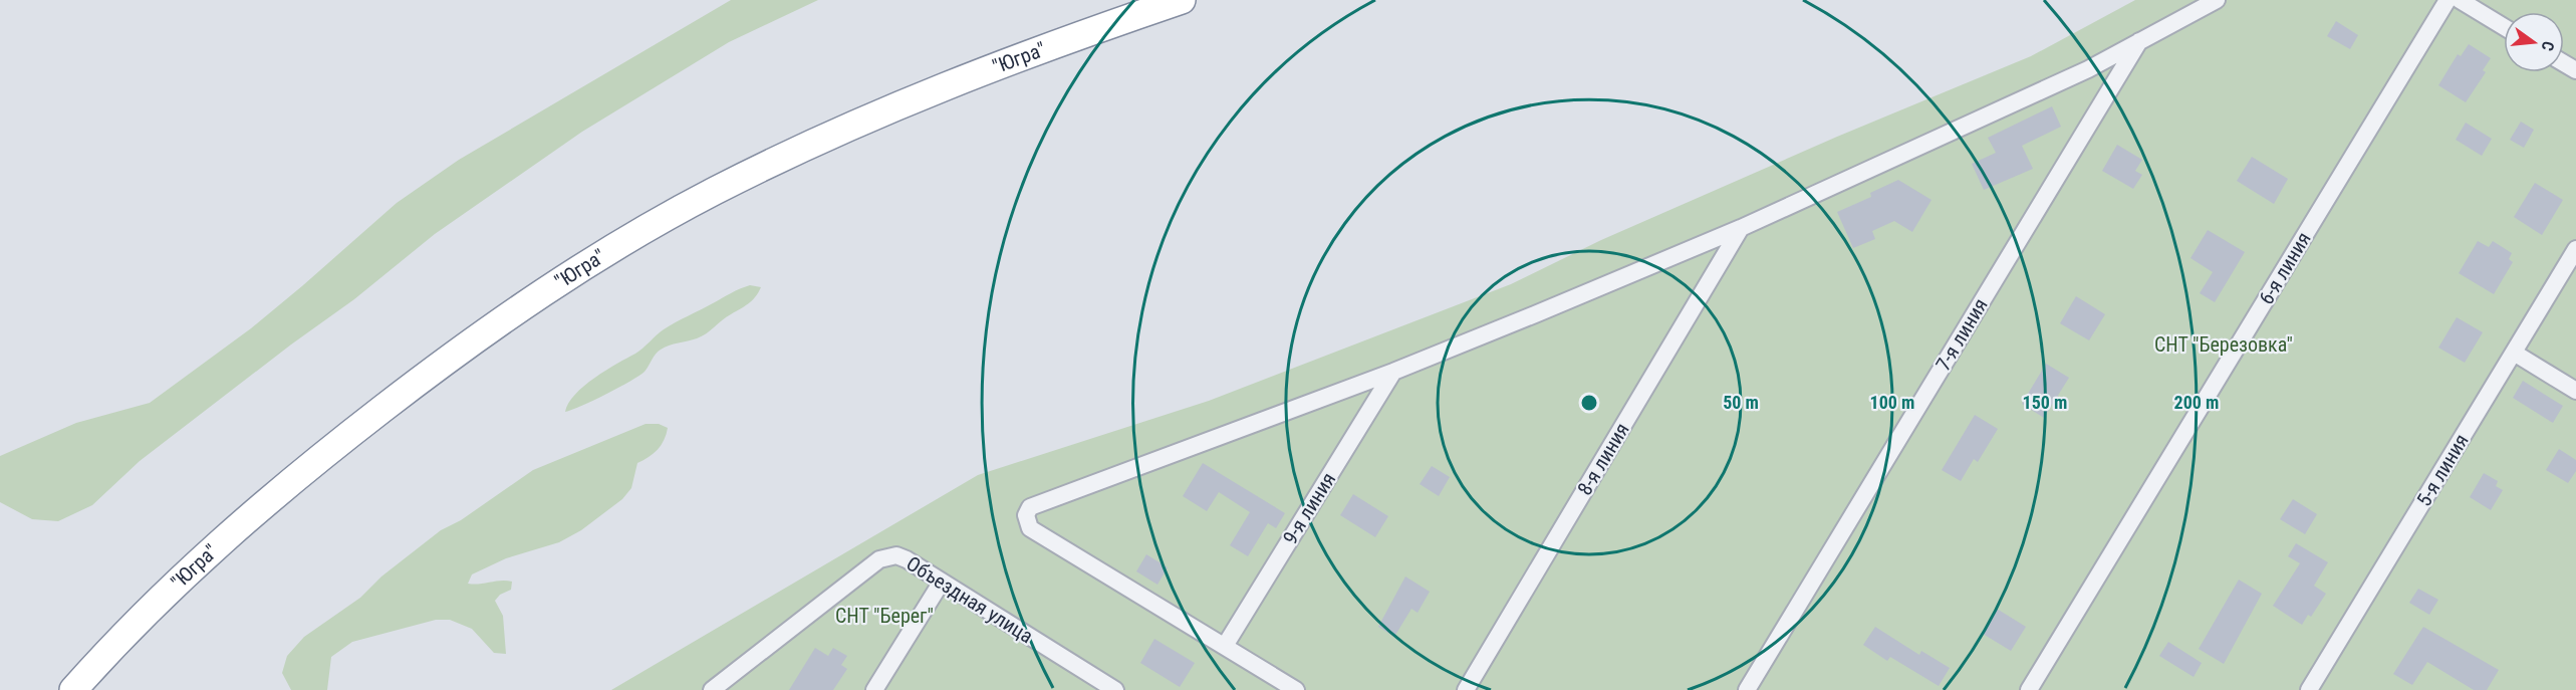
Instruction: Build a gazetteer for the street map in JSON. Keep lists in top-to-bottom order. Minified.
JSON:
{"streets":{"highway":["\"Югра\""],"street":["6-я линия","7-я линия","8-я линия","5-я линия","9-я линия","Объездная улица"]},"parks":["СНТ \"Березовка\"","СНТ \"Берег\""],"north":"right","rings":["50 m","100 m","150 m","200 m"]}
